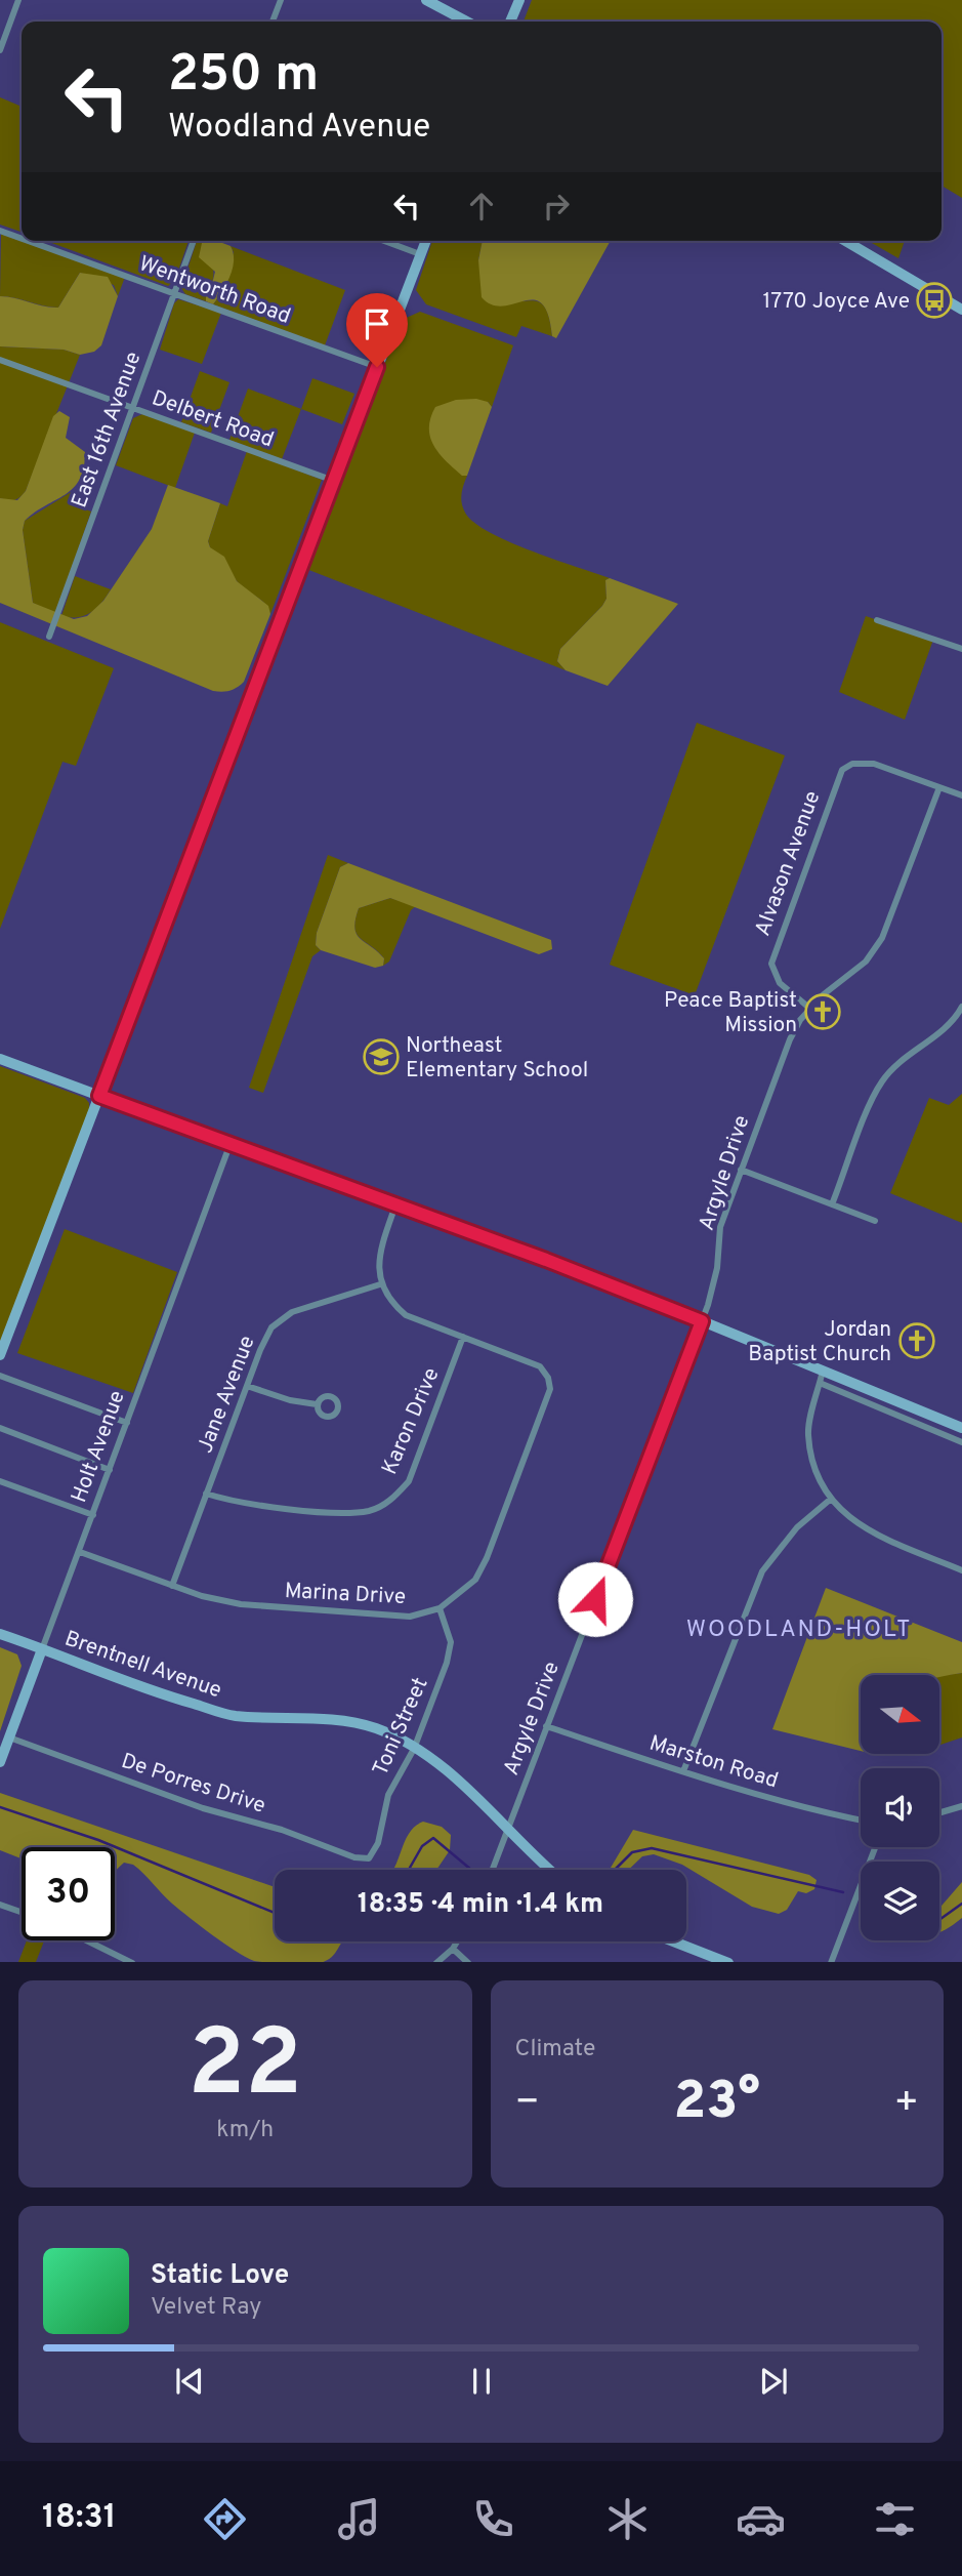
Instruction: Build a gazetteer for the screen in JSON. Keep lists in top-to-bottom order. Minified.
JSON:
{"streets":{"street":["Wentworth Road","Delbert Road","East 16th Avenue","Alvason Avenue","Argyle Drive","Jane Avenue","Karon Drive","Holt Avenue","Marina Drive","Brentnell Avenue","Toni Street","Marston Road","De Porres Drive"]},"crossings":[["Wentworth Road","East 16th Avenue"],["Delbert Road","East 16th Avenue"],["Alvason Avenue","Argyle Drive"],["Argyle Drive","Brentnell Avenue"],["Argyle Drive","Marston Road"],["Jane Avenue","Karon Drive"],["Jane Avenue","Marina Drive"],["Karon Drive","Marina Drive"],["Holt Avenue","Marina Drive"],["Holt Avenue","Brentnell Avenue"],["Holt Avenue","De Porres Drive"],["Marina Drive","Toni Street"],["Brentnell Avenue","Toni Street"],["Toni Street","De Porres Drive"]],"districts":["WOODLAND-HOLT"],"places":{"bus stop":["1770 Joyce Ave"],"church":["Peace Baptist Mission","Jordan Baptist Church"],"school or university":["Northeast Elementary School"]},"north":"right","page":{"turn":["250 m","Woodland Avenue"],"limit":"30","trip":"18:35 · 4 min · 1.4 km","tile":[["22","km/h"],"Climate"],"heat":["−","23°","+"],"song":["Static Love","Velvet Ray"],"tabs":"18:31"}}
